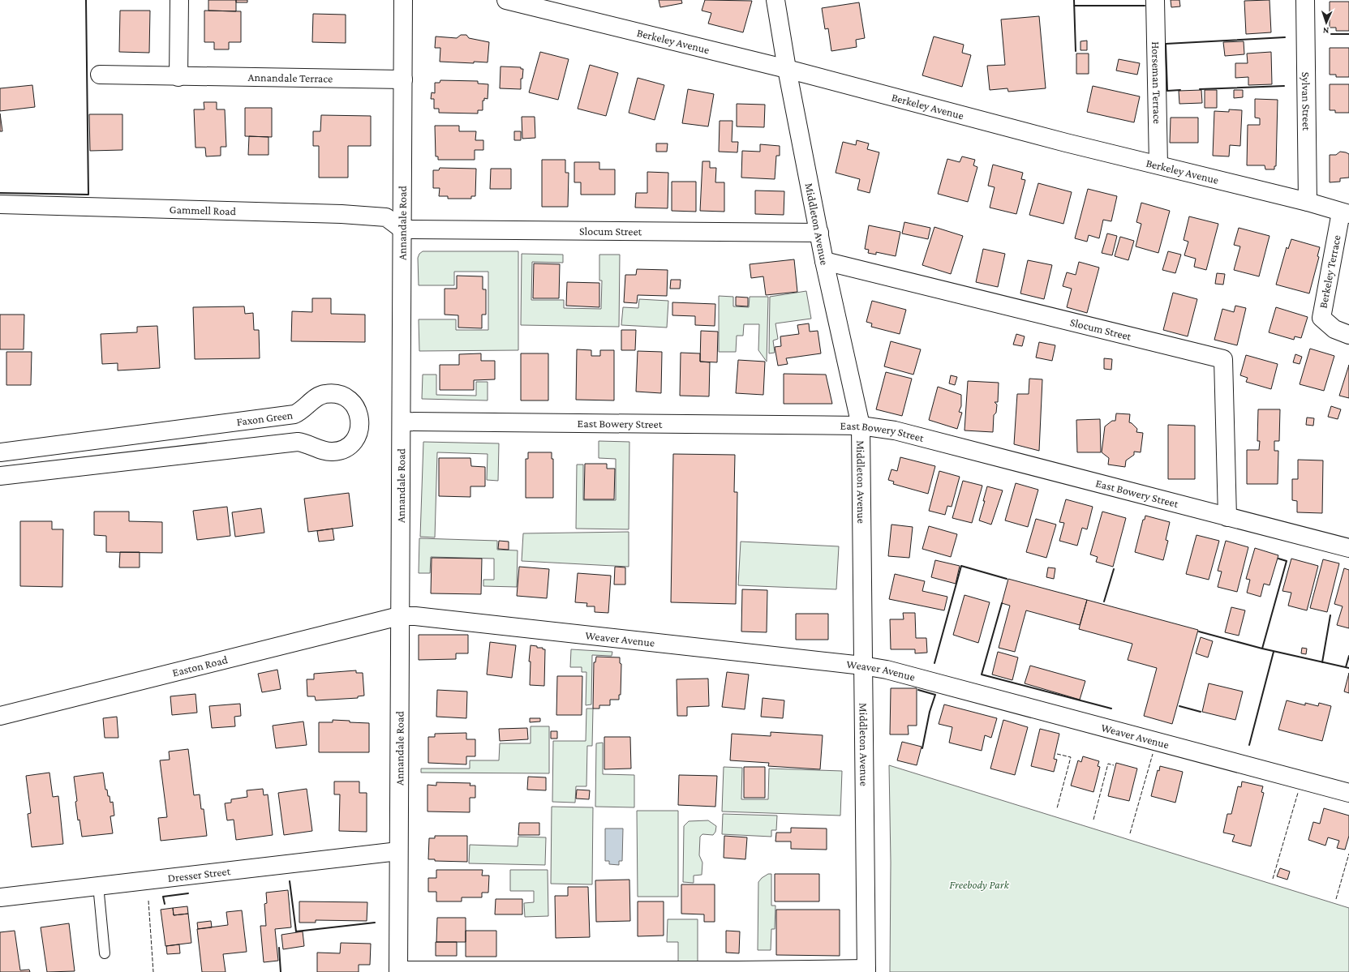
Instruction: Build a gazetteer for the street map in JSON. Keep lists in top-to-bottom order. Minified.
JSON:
{"streets":{"street":["Berkeley Avenue","Annandale Terrace","Horseman Terrace","Sylvan Street","Gammell Road","Annandale Road","Middleton Avenue","Slocum Street","Berkeley Terrace","Faxon Green","East Bowery Street","Weaver Avenue","Easton Road","Dresser Street"]},"crossings":[["Berkeley Avenue","Horseman Terrace"],["Berkeley Avenue","Sylvan Street"],["Berkeley Avenue","Middleton Avenue"],["Berkeley Avenue","Berkeley Terrace"],["Annandale Terrace","Annandale Road"],["Gammell Road","Annandale Road"],["Gammell Road","Slocum Street"],["Annandale Road","Slocum Street"],["Annandale Road","East Bowery Street"],["Annandale Road","Weaver Avenue"],["Annandale Road","Easton Road"],["Annandale Road","Dresser Street"],["Middleton Avenue","Slocum Street"],["Middleton Avenue","East Bowery Street"],["Middleton Avenue","Weaver Avenue"],["Slocum Street","East Bowery Street"],["Weaver Avenue","Easton Road"]],"parks":["Freebody Park"],"north":"bottom"}
